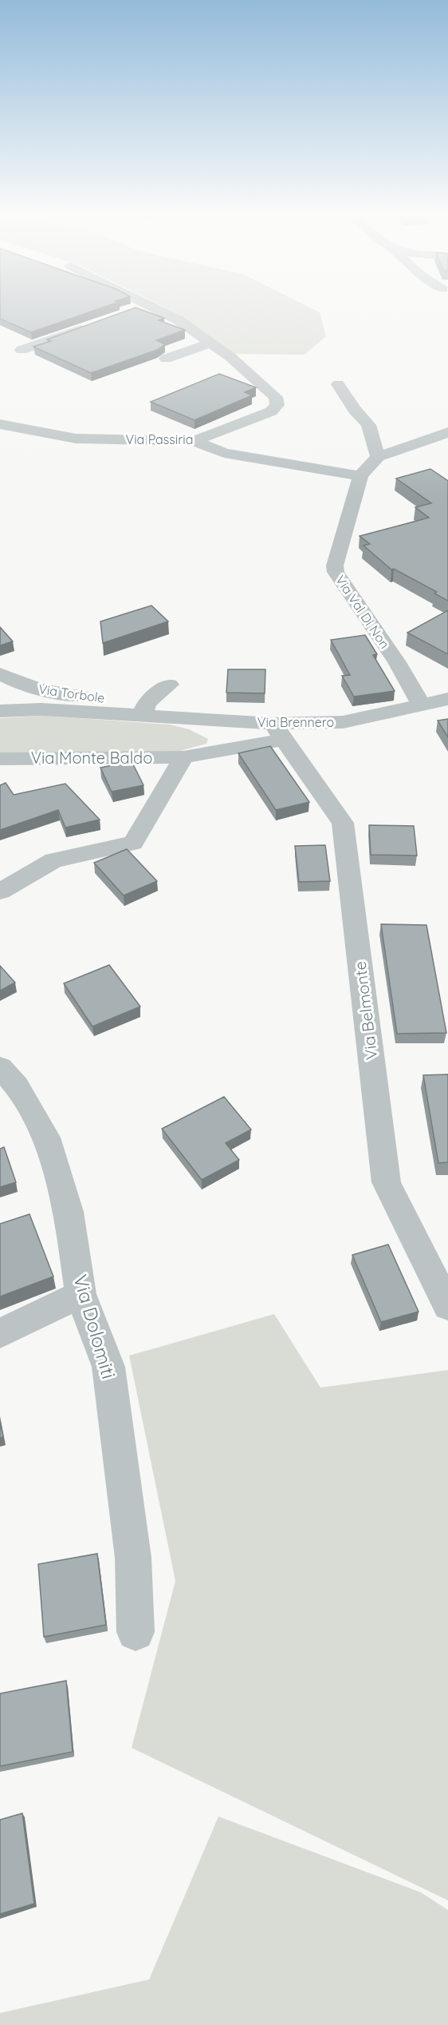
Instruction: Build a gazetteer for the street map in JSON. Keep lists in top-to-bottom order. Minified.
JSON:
{"streets":{"street":["Via Passiria","Via Val Di Non","Via Torbole","Via Brennero","Via Monte Baldo","Via Belmonte","Via Dolomiti"]},"crossings":[["Via Val Di Non","Via Brennero"],["Via Torbole","Via Brennero"],["Via Brennero","Via Belmonte"]]}
